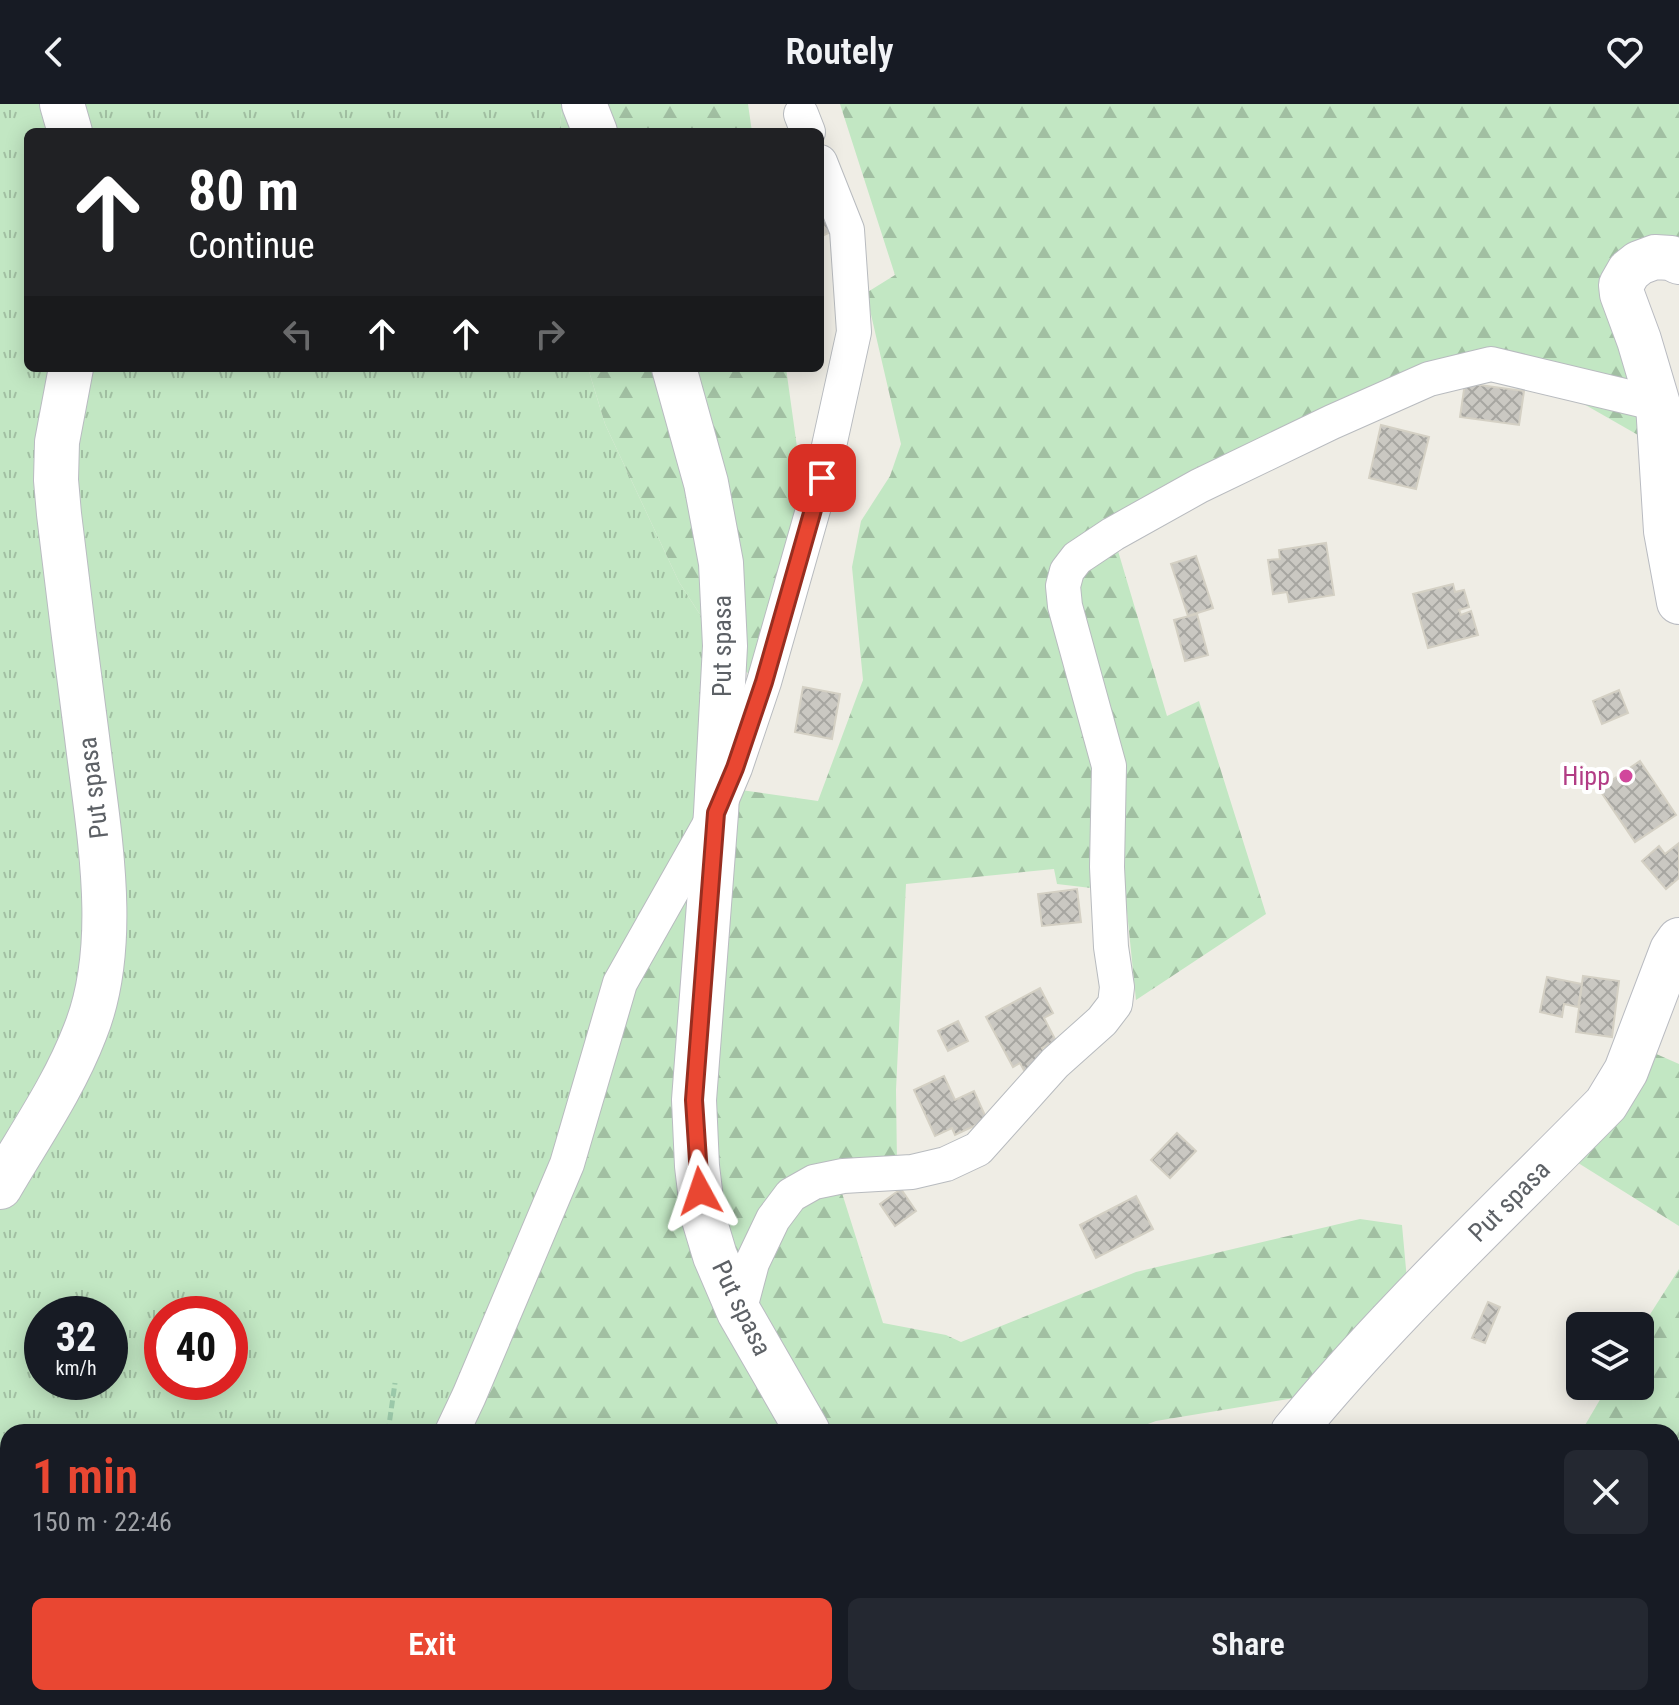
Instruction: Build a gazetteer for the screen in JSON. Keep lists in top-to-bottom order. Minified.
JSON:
{"streets":{"street":["Put spasa"]},"places":["Hipp"],"page":{"header":"Routely","turn":["80 m","Continue"],"speed":"32 km/h","limit":"40","heading":["1 min","150 m · 22:46"],"buttons":["Exit","Share"]}}
